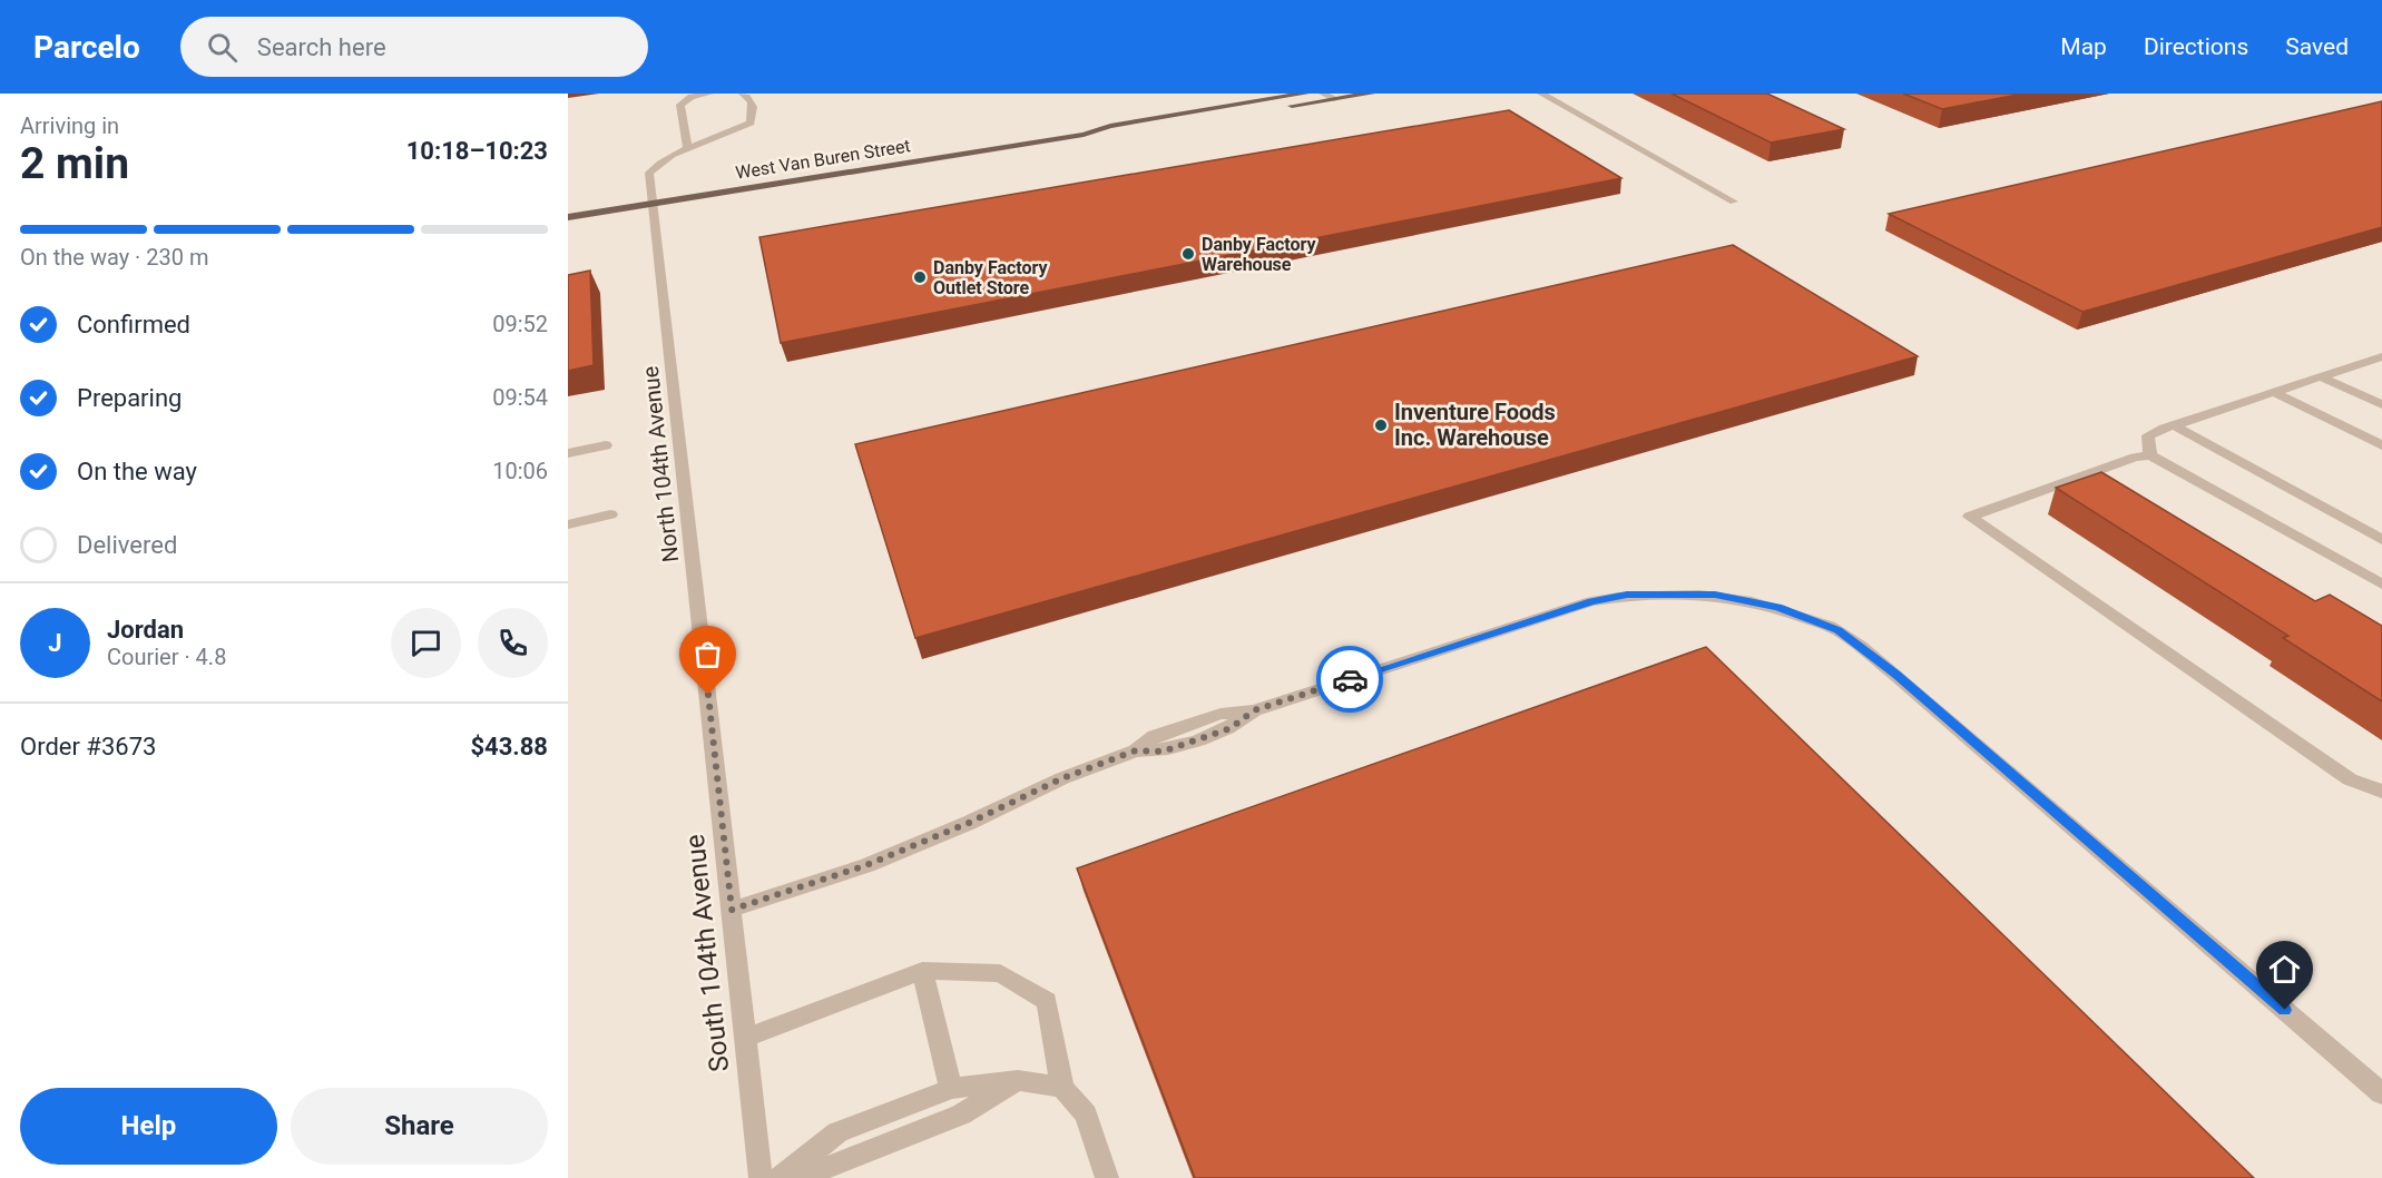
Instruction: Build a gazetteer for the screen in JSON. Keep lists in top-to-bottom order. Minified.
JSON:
{"streets":{"main road":["West Van Buren Street"],"street":["North 104th Avenue","South 104th Avenue"]},"crossings":[["West Van Buren Street","North 104th Avenue"],["North 104th Avenue","South 104th Avenue"]],"places":["Danby Factory Warehouse","Danby Factory Outlet Store","Inventure Foods Inc. Warehouse"],"page":{"header":"Parcelo","search":"Search here","nav":["Map","Directions","Saved"],"heading":["2 min","Arriving in","10:18–10:23"],"panel":["Jordan","Courier · 4.8","Order #3673","$43.88"],"bar":"On the way · 230 m","list":[["Confirmed","09:52"],["Preparing","09:54"],["On the way","10:06"],"Delivered"],"round":"J","buttons":["Help","Share"]}}
